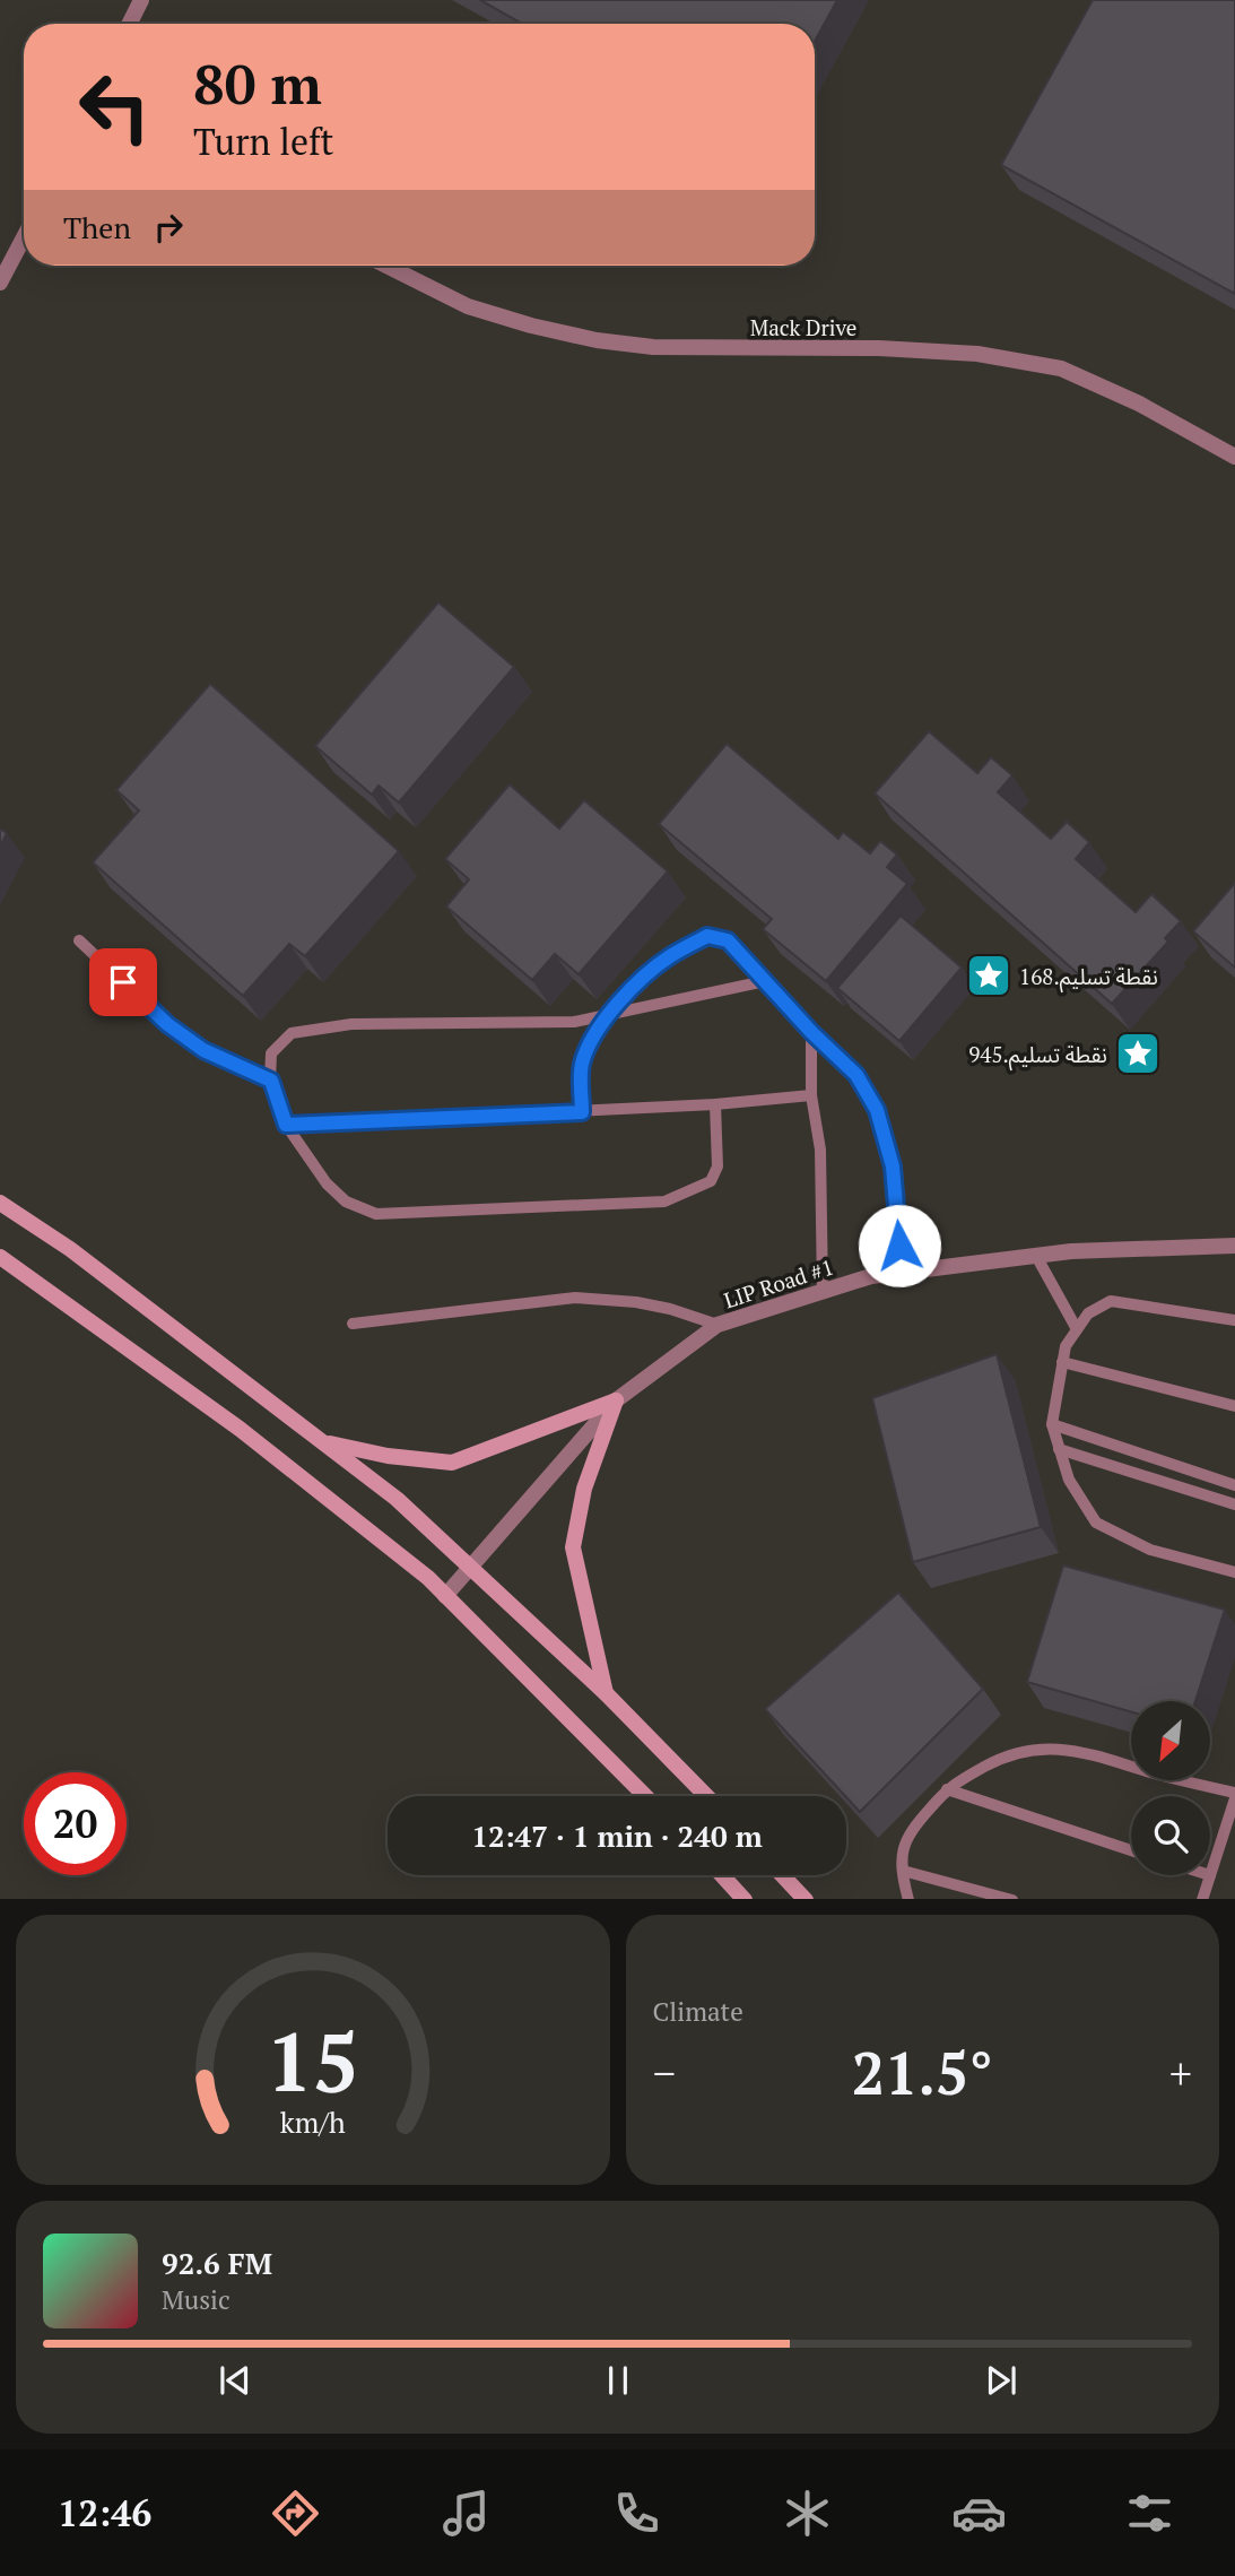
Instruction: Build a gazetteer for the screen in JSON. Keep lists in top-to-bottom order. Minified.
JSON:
{"streets":{"street":["Mack Drive","LIP Road #1"]},"places":{"place":["نقطة تسليم.168","نقطة تسليم.945"]},"north":"bottom left","page":{"turn":["80 m","Turn left"],"then":"Then","limit":"20","trip":"12:47 · 1 min · 240 m","tile":"Climate","heat":["−","21.5°","+"],"song":["92.6 FM","Music"],"tabs":"12:46","gauge":["15","km/h"]}}
